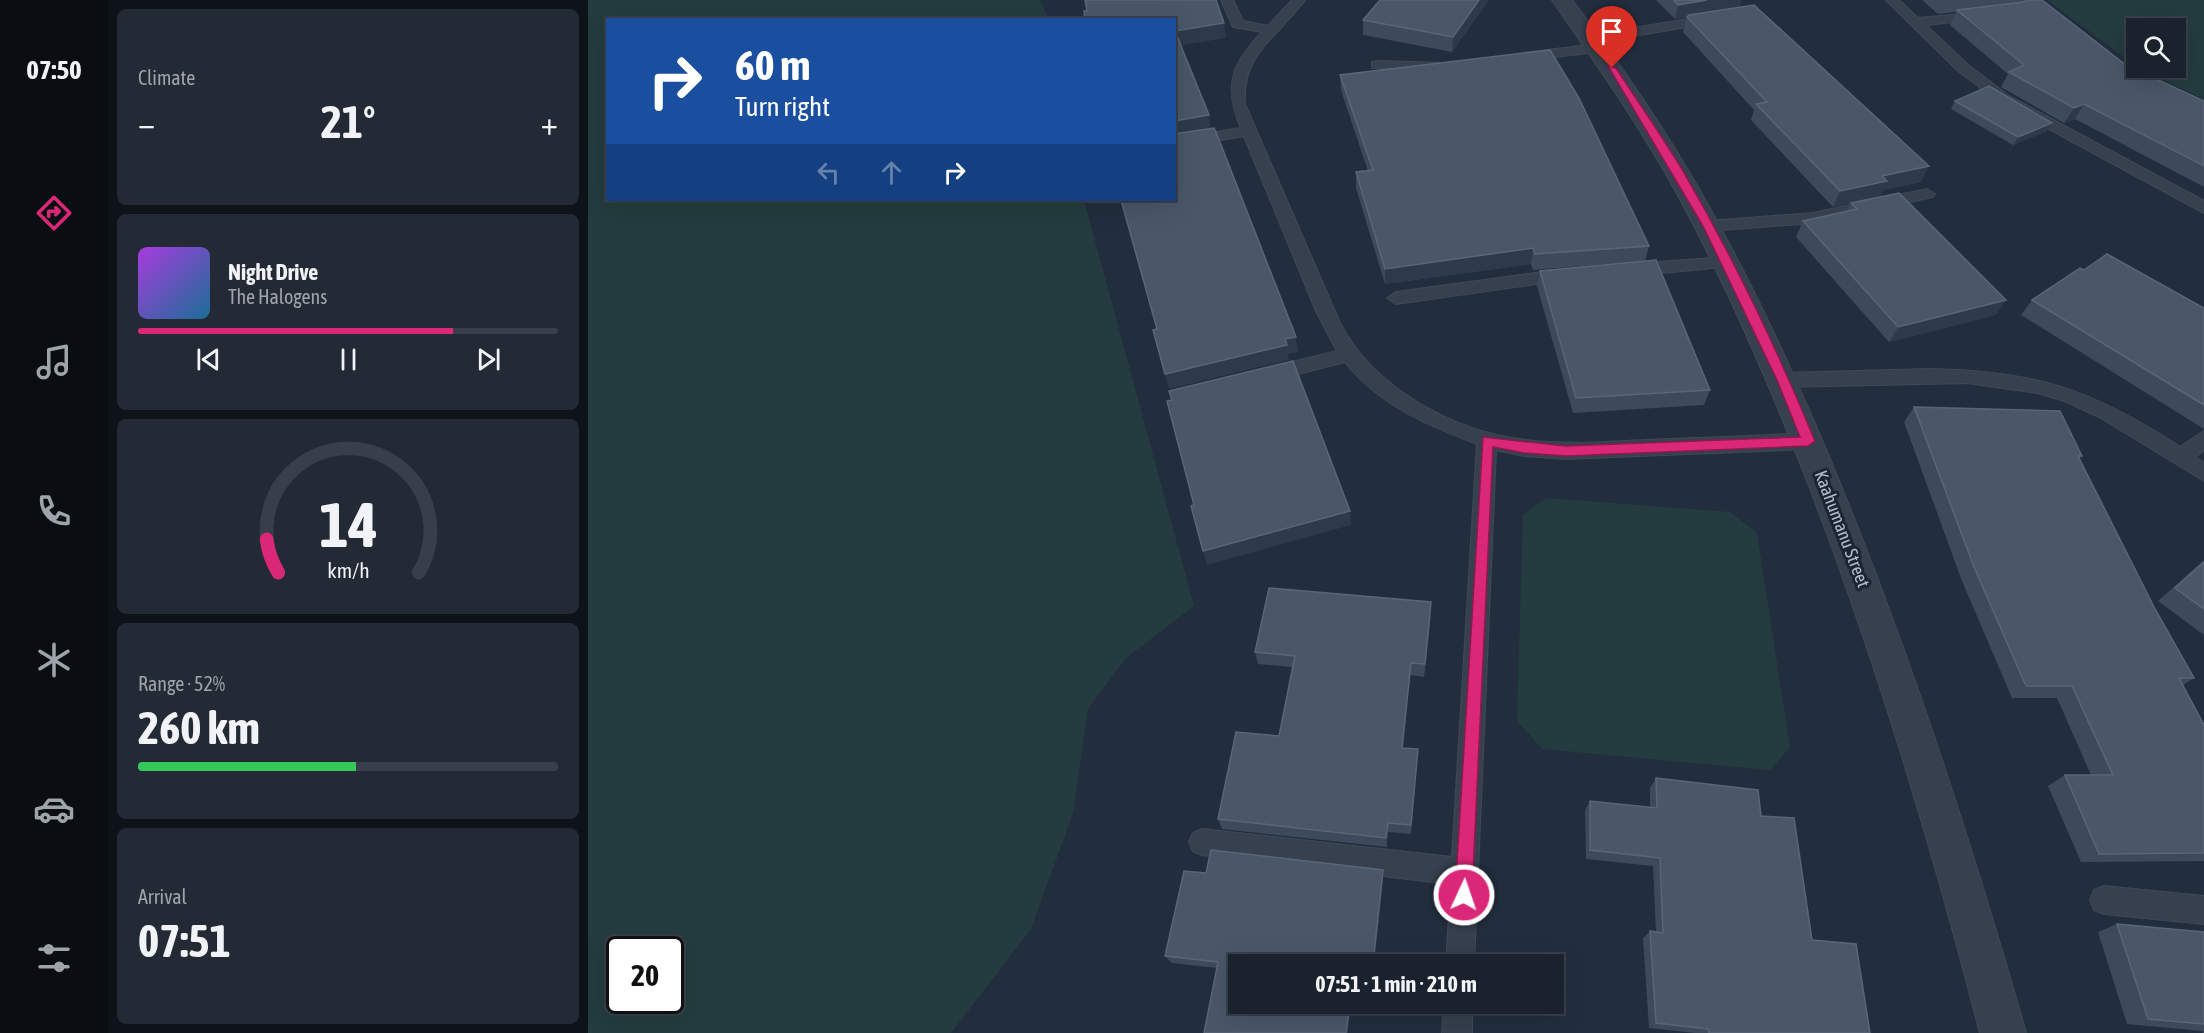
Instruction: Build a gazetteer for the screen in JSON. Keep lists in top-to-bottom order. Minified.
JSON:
{"streets":{"street":["Kaahumanu Street"]},"page":{"tabs":"07:50","tile":["Climate",["Range · 52%","260 km"],["Arrival","07:51"]],"turn":["60 m","Turn right"],"heat":["−","21°","+"],"song":["Night Drive","The Halogens"],"limit":"20","trip":"07:51 · 1 min · 210 m","gauge":["14","km/h"]}}
